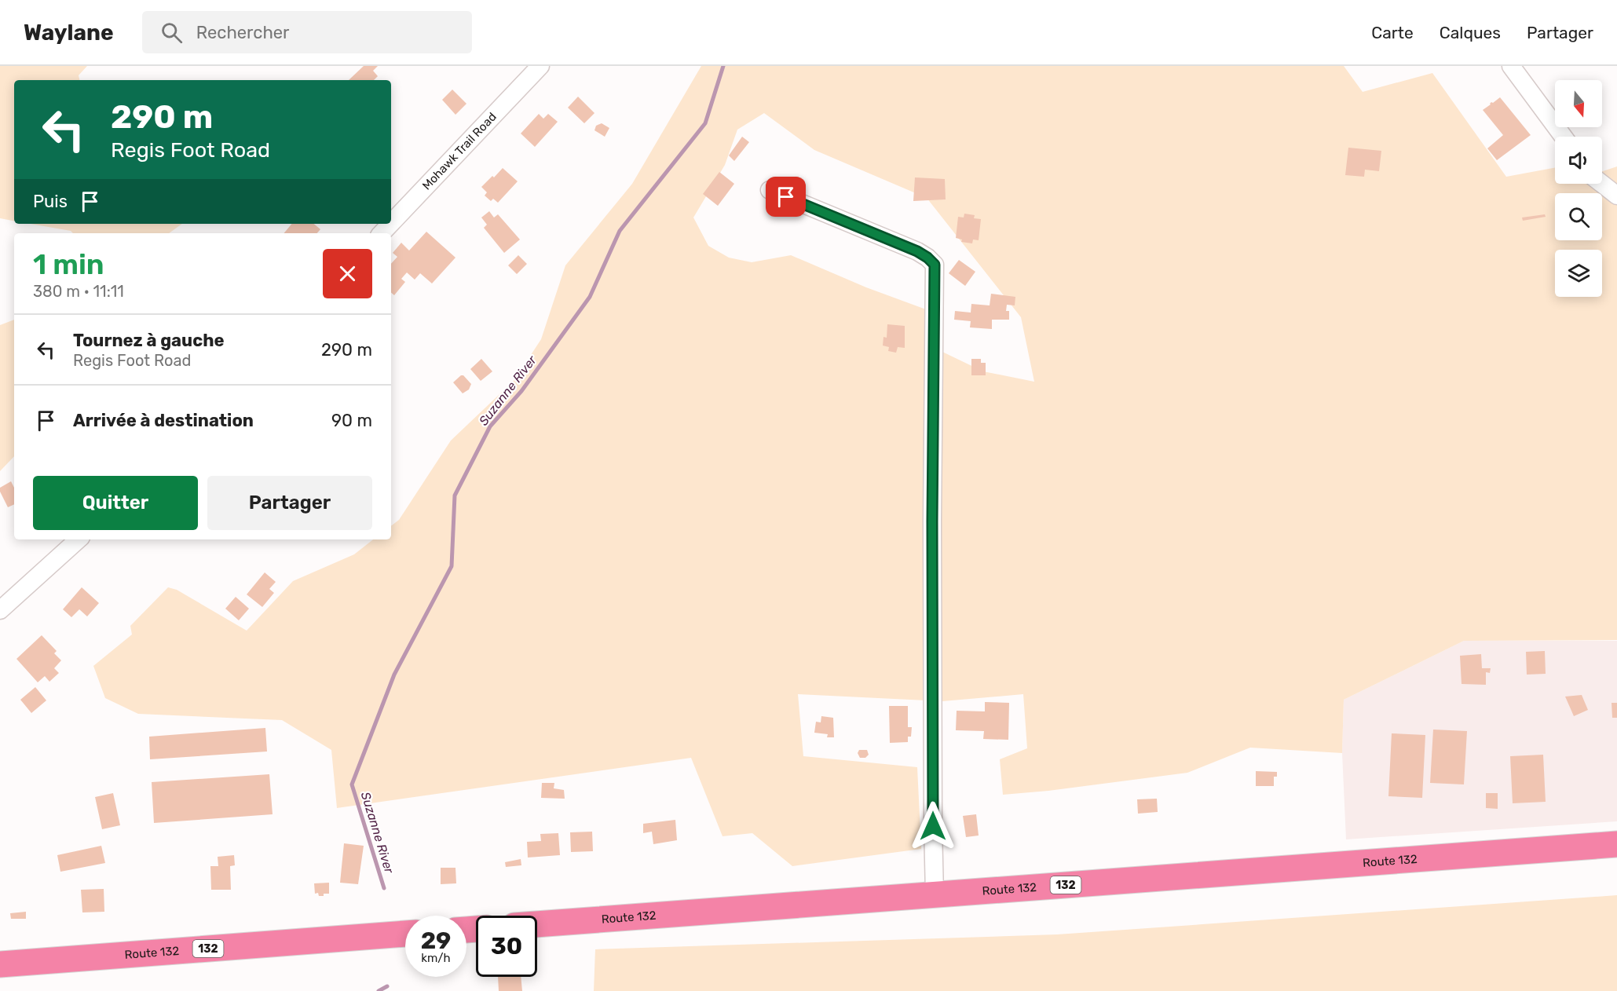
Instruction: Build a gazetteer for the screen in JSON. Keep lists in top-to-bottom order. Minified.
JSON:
{"streets":{"highway":["Route 132","132"],"street":["Mohawk Trail Road"]},"water":["Suzanne River"],"north":"bottom","page":{"header":"Waylane","search":"Rechercher","nav":["Carte","Calques","Partager"],"turn":["290 m","Regis Foot Road"],"then":"Puis","heading":["1 min","380 m · 11:11"],"list":[{"name":"Tournez à gauche","note":"Regis Foot Road","value":"290 m"},{"name":"Arrivée à destination","value":"90 m"}],"buttons":["Quitter","Partager"],"speed":"29 km/h","limit":"30"}}
